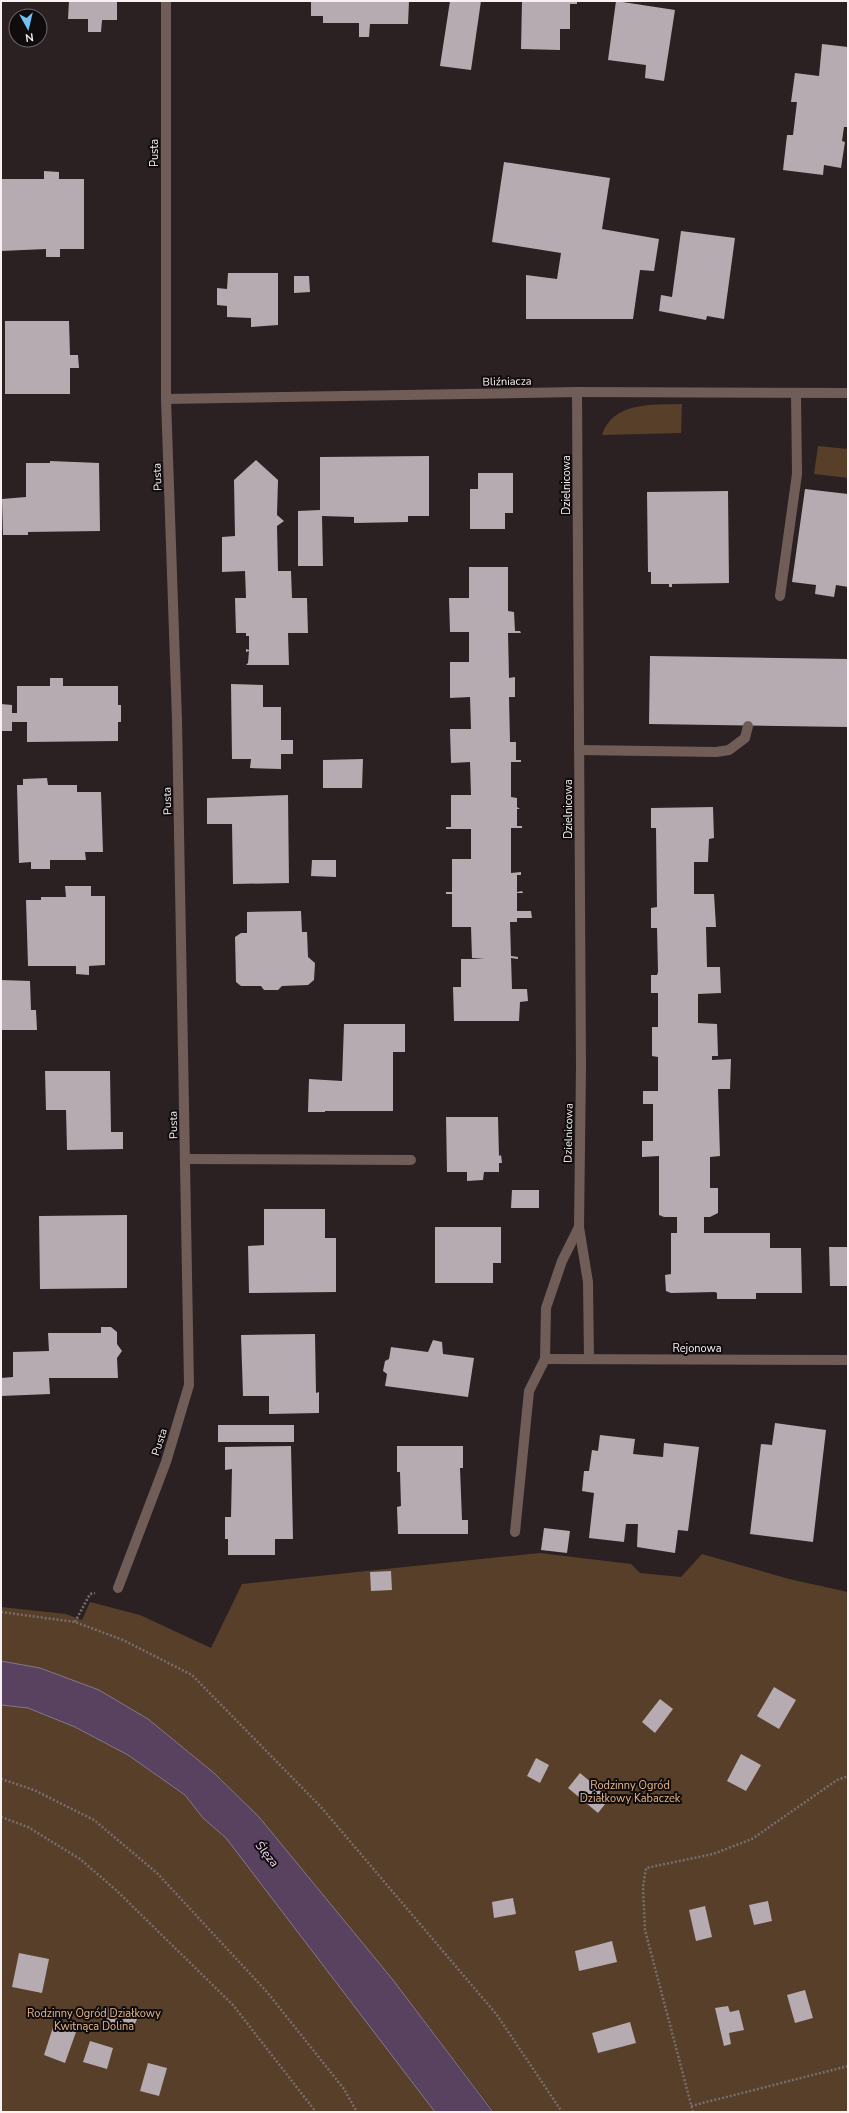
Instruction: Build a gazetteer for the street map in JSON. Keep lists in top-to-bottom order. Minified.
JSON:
{"streets":{"street":["Pusta","Bliźniacza","Dzielnicowa","Rejonowa"]},"crossings":[["Pusta","Bliźniacza"],["Bliźniacza","Dzielnicowa"],["Dzielnicowa","Rejonowa"]],"water":["Ślęza"],"parks":["Rodzinny Ogród Działkowy Kabaczek","Rodzinny Ogród Działkowy Kwitnąca Dolina"],"north":"bottom"}
